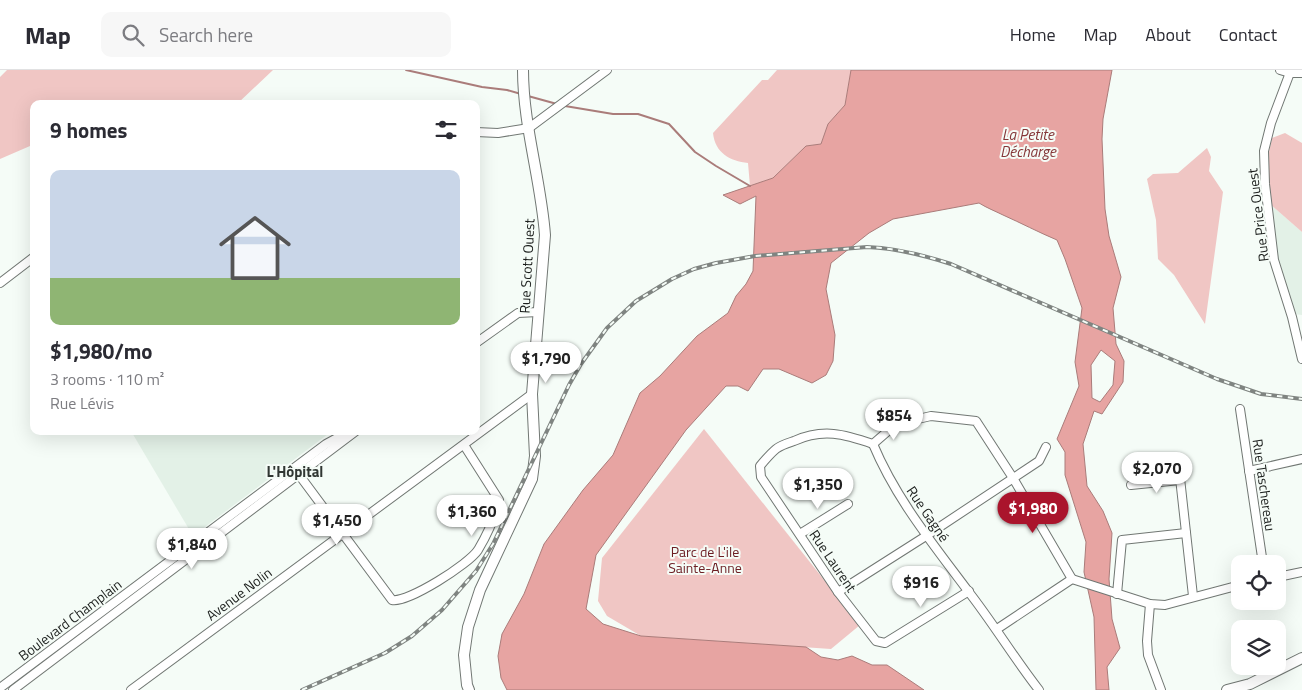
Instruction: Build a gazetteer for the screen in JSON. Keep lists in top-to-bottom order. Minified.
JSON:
{"streets":{"street":["Rue Price Ouest","Rue Scott Ouest","Rue Taschereau","Rue Gagné","Rue Laurent","Avenue Nolin","Boulevard Champlain"]},"crossings":[["Rue Scott Ouest","Avenue Nolin"],["Rue Gagné","Rue Laurent"]],"districts":["L'Hôpital"],"water":["La Petite Décharge"],"parks":["Parc de L'ile Sainte-Anne"],"page":{"header":"Map","search":"Search here","nav":["Home","Map","About","Contact"],"heading":"9 homes","list":[{"name":"$1,980/mo","note":"3 rooms · 110 m² · Rue Lévis"}],"price":["$1,790","$854","$2,070","$1,350","$1,980","$1,360","$1,450","$1,840","$916"]}}
